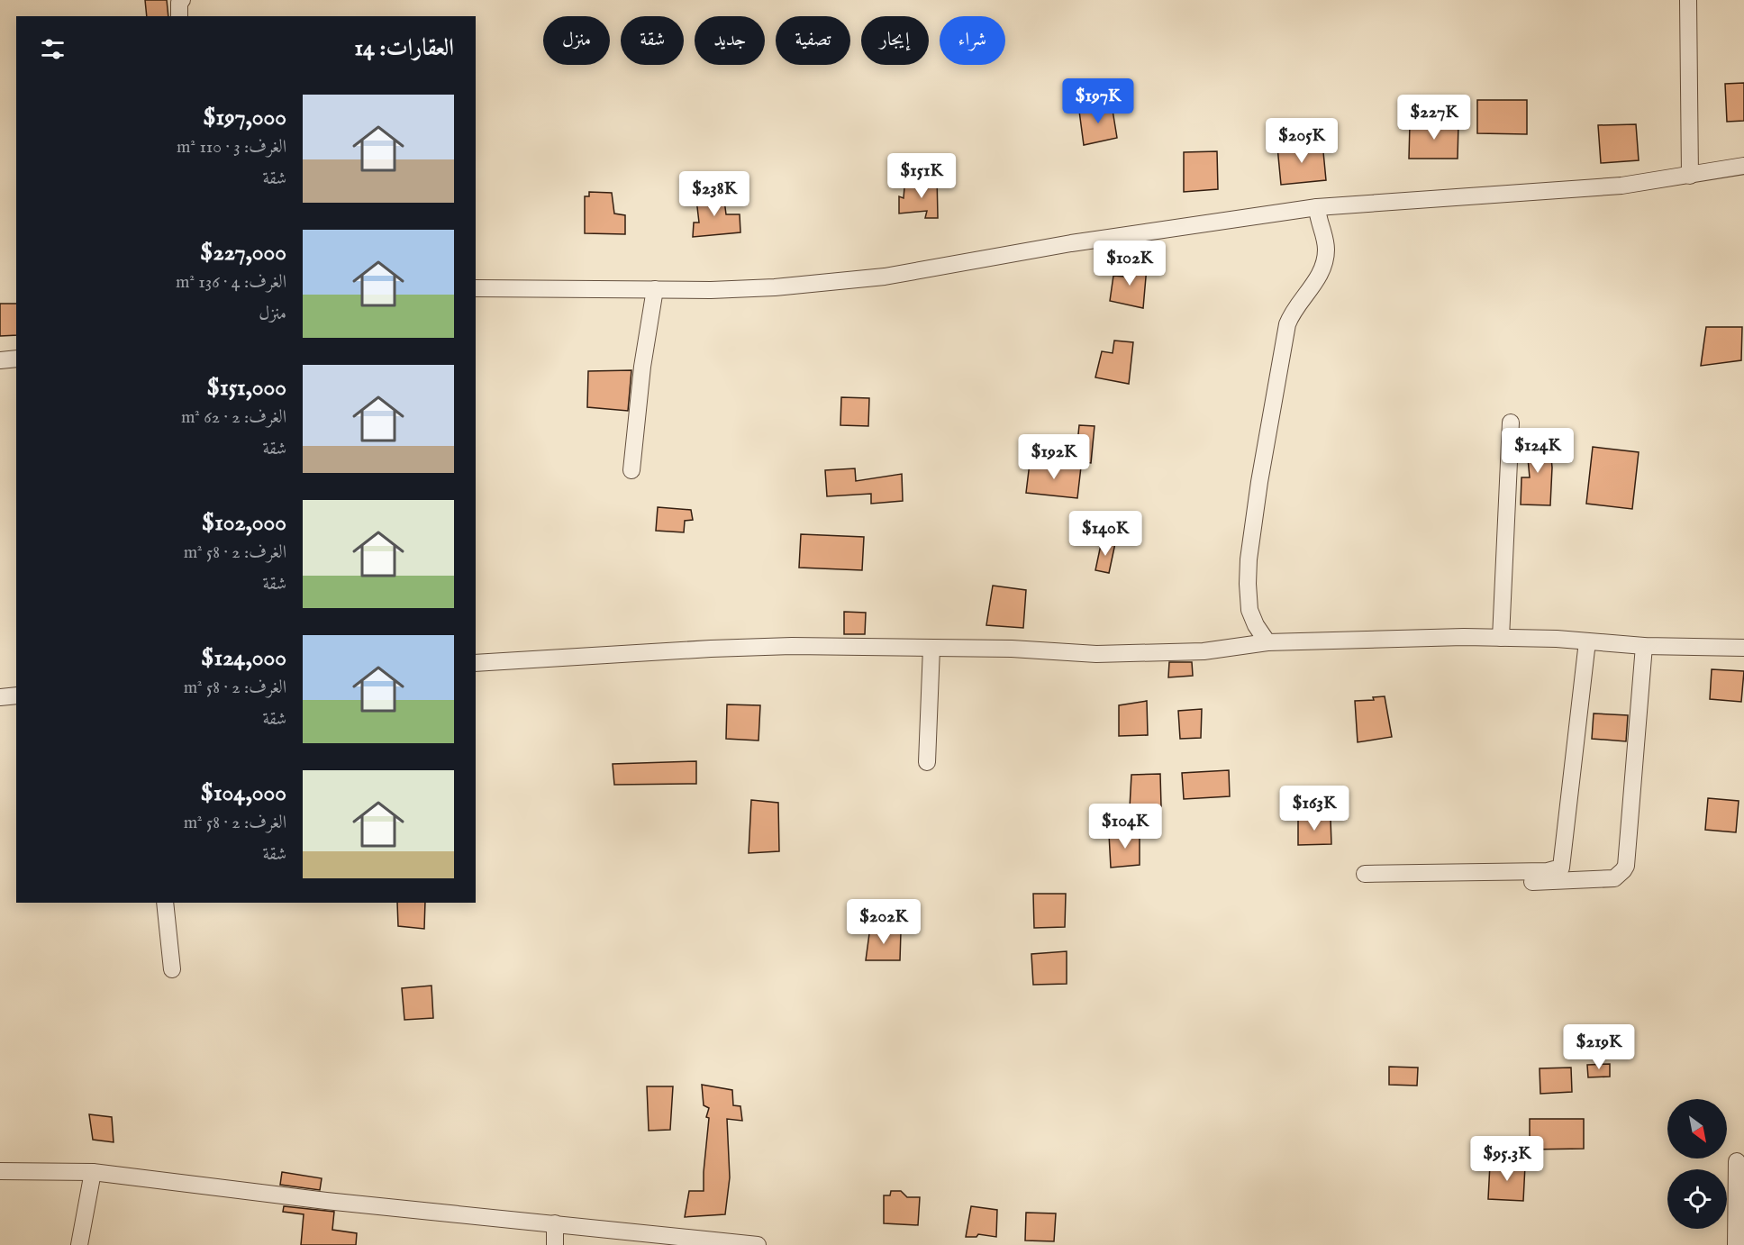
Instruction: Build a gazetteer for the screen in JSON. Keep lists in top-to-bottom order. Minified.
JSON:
{"north":"bottom right","page":{"chip":["شراء","إيجار","تصفية","جديد","شقة","منزل"],"heading":"العقارات: 14","price":["$197K","$227K","$205K","$151K","$238K","$102K","$124K","$192K","$140K","$163K","$104K","$202K","$219K","$95.3K"],"list":[{"name":"$197,000","note":"الغرف: 3 · 110 m² · شقة"},{"name":"$227,000","note":"الغرف: 4 · 136 m² · منزل"},{"name":"$151,000","note":"الغرف: 2 · 62 m² · شقة"},{"name":"$102,000","note":"الغرف: 2 · 58 m² · شقة"},{"name":"$124,000","note":"الغرف: 2 · 58 m² · شقة"},{"name":"$104,000","note":"الغرف: 2 · 58 m² · شقة"}]}}
